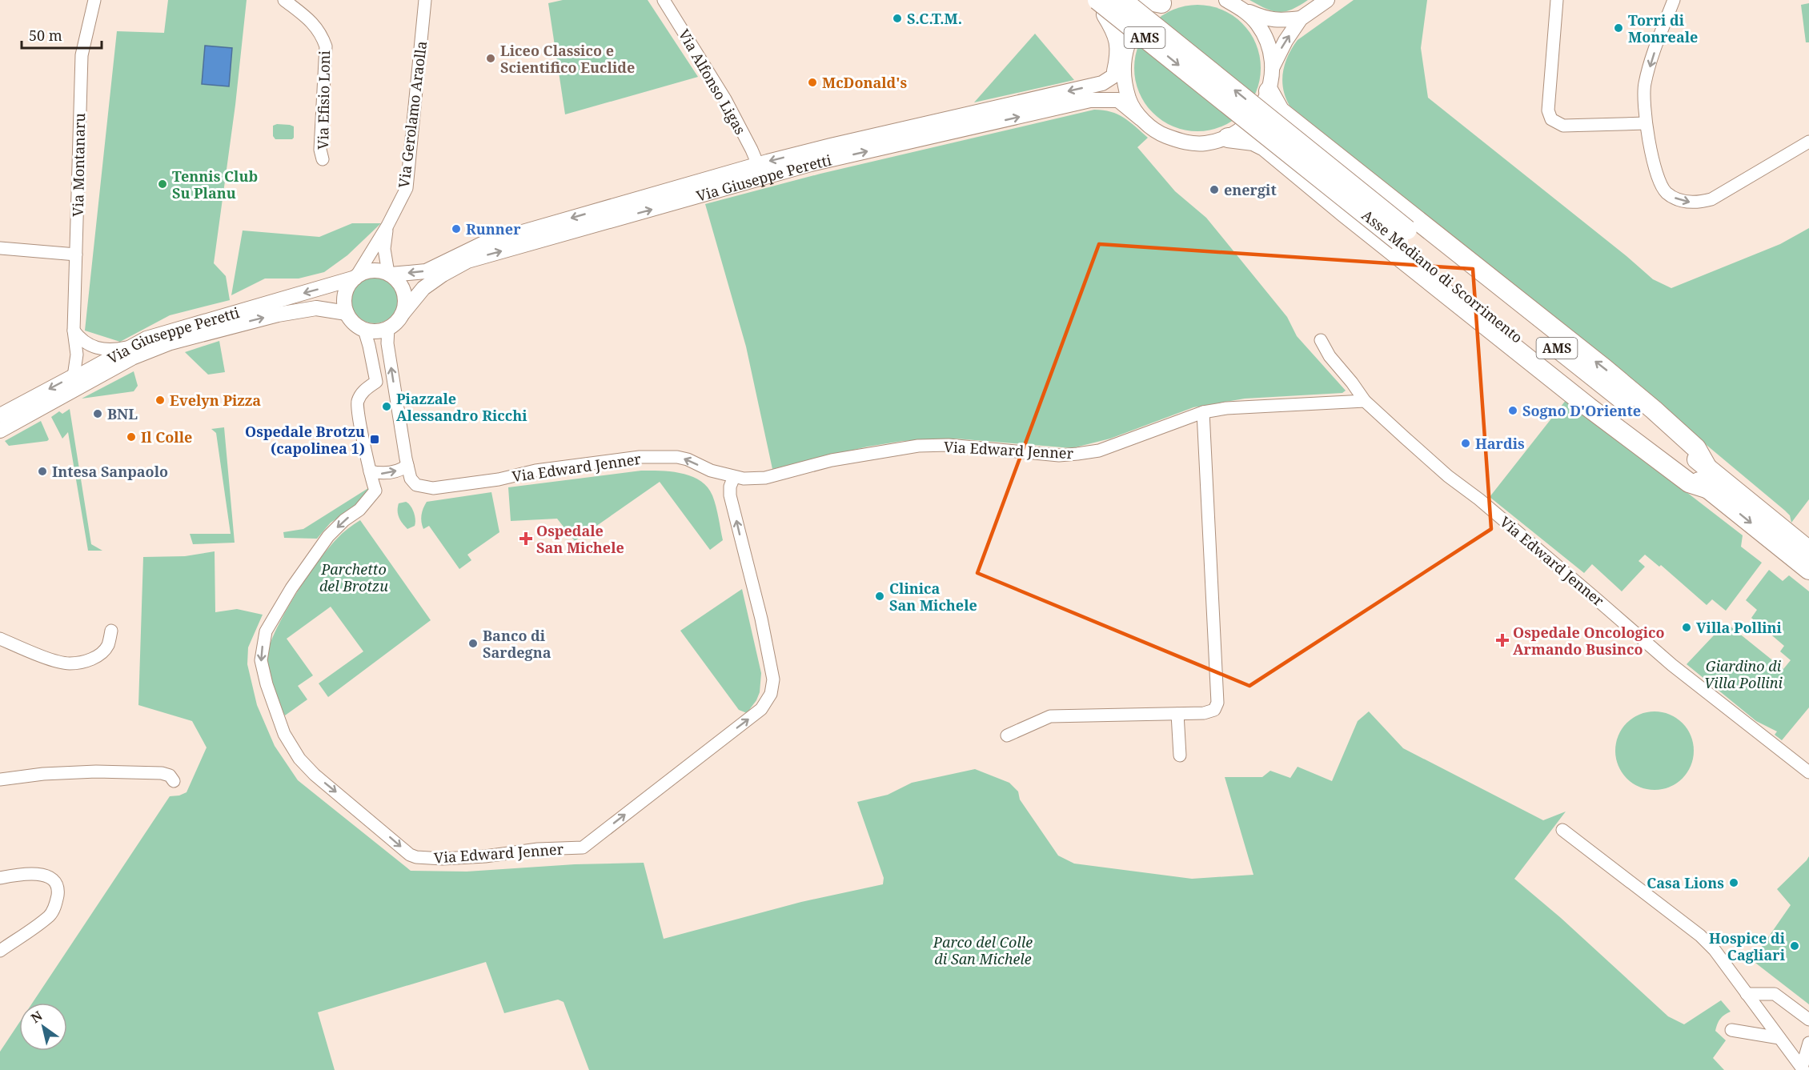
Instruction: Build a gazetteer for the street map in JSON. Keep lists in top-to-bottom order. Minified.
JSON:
{"streets":{"highway":["AMS","Asse Mediano di Scorrimento"],"street":["Via Alfonso Ligas","Via Efisio Loni","Via Gerolamo Araolla","Via Montanaru","Via Giuseppe Peretti","Via Edward Jenner"]},"crossings":[["Via Alfonso Ligas","Via Giuseppe Peretti"],["Via Gerolamo Araolla","Via Giuseppe Peretti"],["Via Montanaru","Via Giuseppe Peretti"]],"parks":["Parchetto del Brotzu","Giardino di Villa Pollini","Parco del Colle di San Michele"],"places":{"other":["S.C.T.M.","Torri di Monreale","Liceo Classico e Scientifico Euclide","McDonald's","Tennis Club Su Planu","energit","Runner","Evelyn Pizza","Piazzale Alessandro Ricchi","Sogno D'Oriente","BNL","Il Colle","Hardis","Intesa Sanpaolo","Clinica San Michele","Villa Pollini","Banco di Sardegna","Casa Lions","Hospice di Cagliari"],"transit":["Ospedale Brotzu (capolinea 1)"],"health":["Ospedale San Michele","Ospedale Oncologico Armando Businco"]},"scale_bar":"50 m","north":"top left"}
